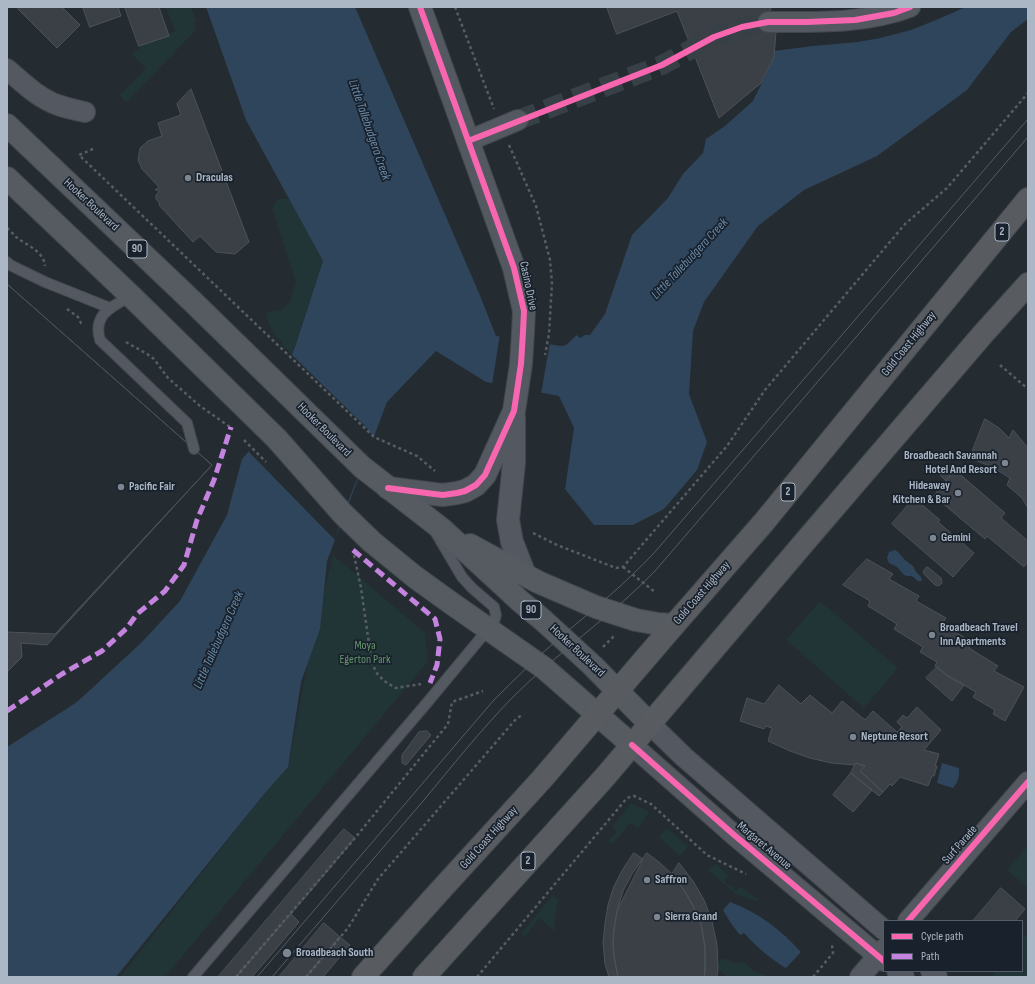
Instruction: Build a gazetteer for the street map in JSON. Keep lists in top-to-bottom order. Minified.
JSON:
{"streets":{"highway":["2","Gold Coast Highway"],"main road":["Hooker Boulevard","90"],"street":["Casino Drive","Surf Parade","Margaret Avenue"]},"crossings":[["Hooker Boulevard","2"],["Hooker Boulevard","Casino Drive"],["Hooker Boulevard","Gold Coast Highway"],["Hooker Boulevard","Margaret Avenue"],["2","Margaret Avenue"]],"water":["Little Tallebudgera Creek"],"parks":["Moya Egerton Park"],"places":["Draculas","Broadbeach Savannah Hotel And Resort","Pacific Fair","Hideaway Kitchen & Bar","Gemini","Broadbeach Travel Inn Apartments","Neptune Resort","Saffron","Sierra Grand","Broadbeach South"],"legend":["Cycle path","Path"]}
